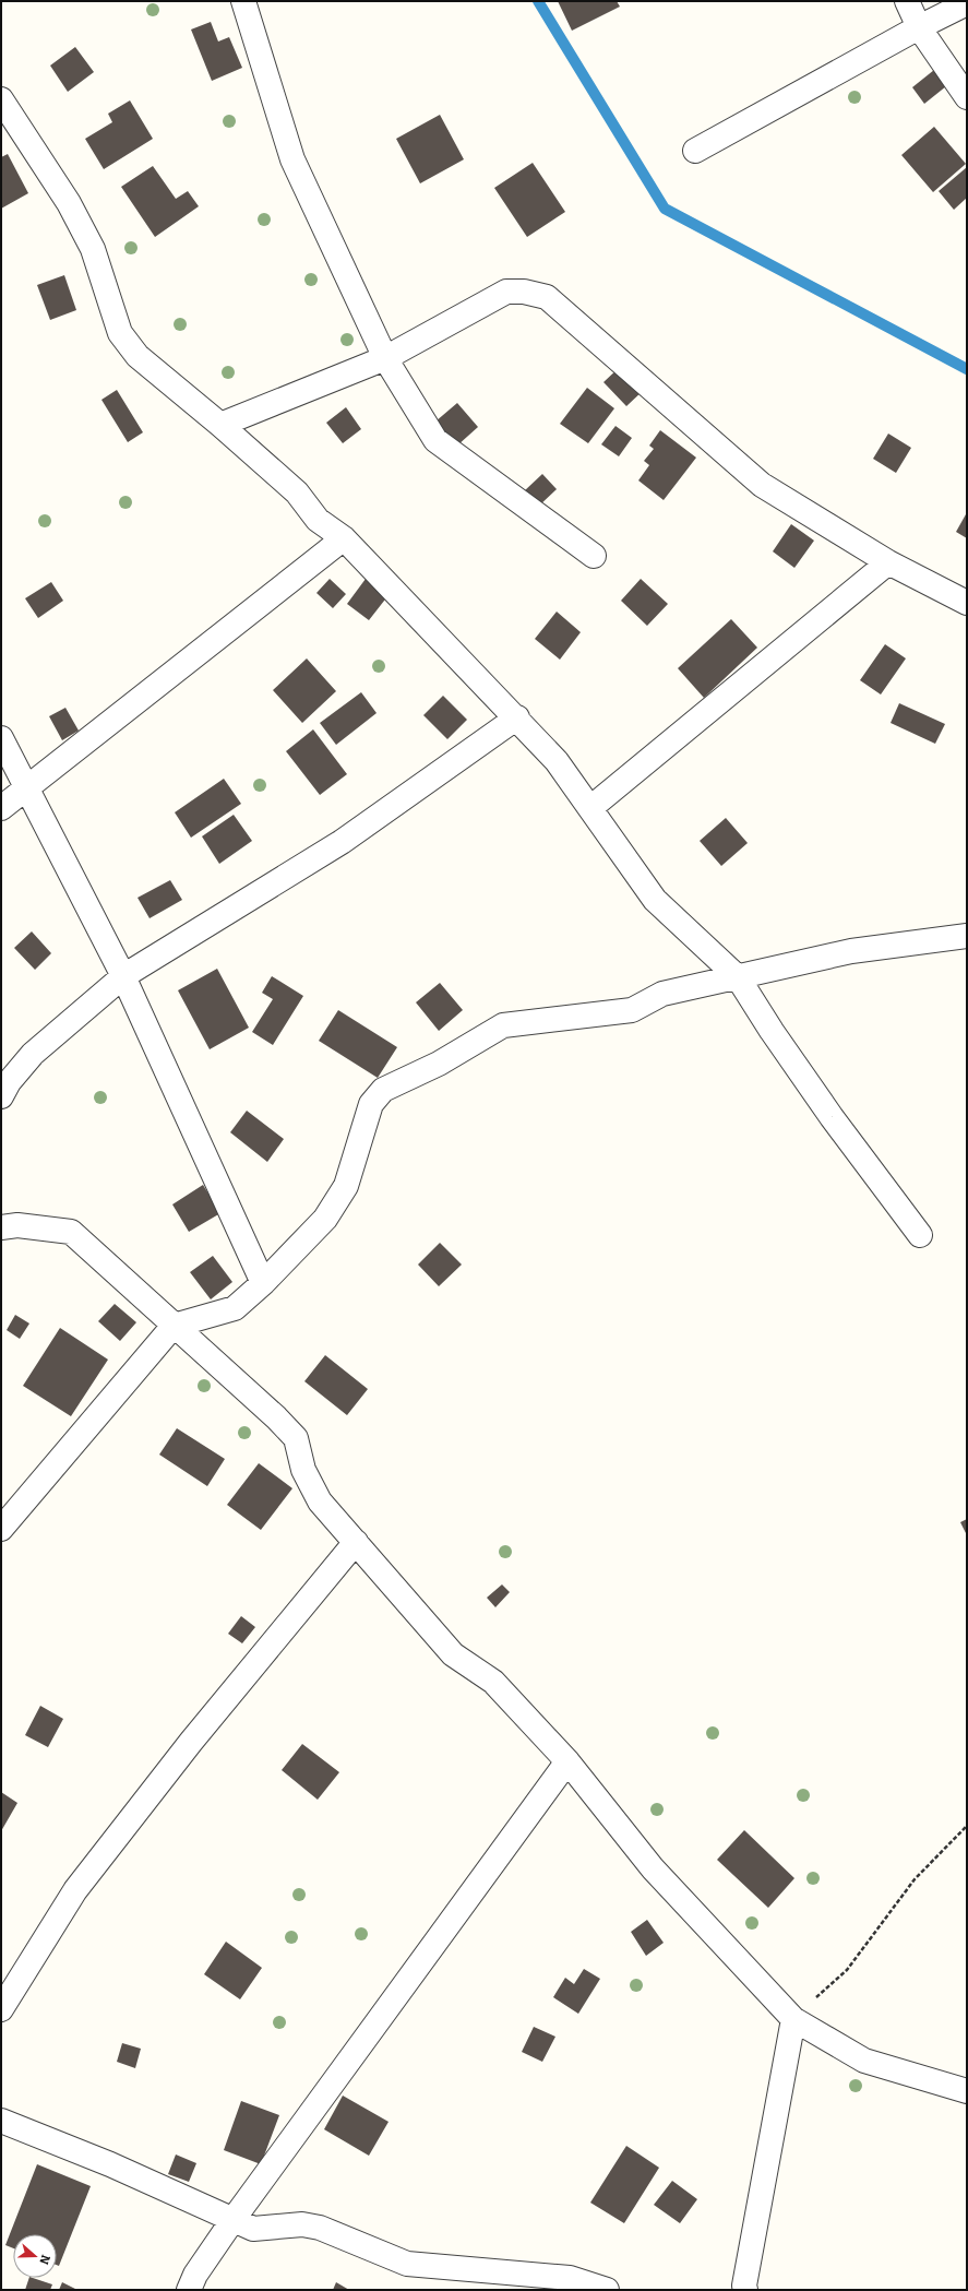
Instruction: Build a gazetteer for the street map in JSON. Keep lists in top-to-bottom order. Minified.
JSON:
{"north":"right"}
